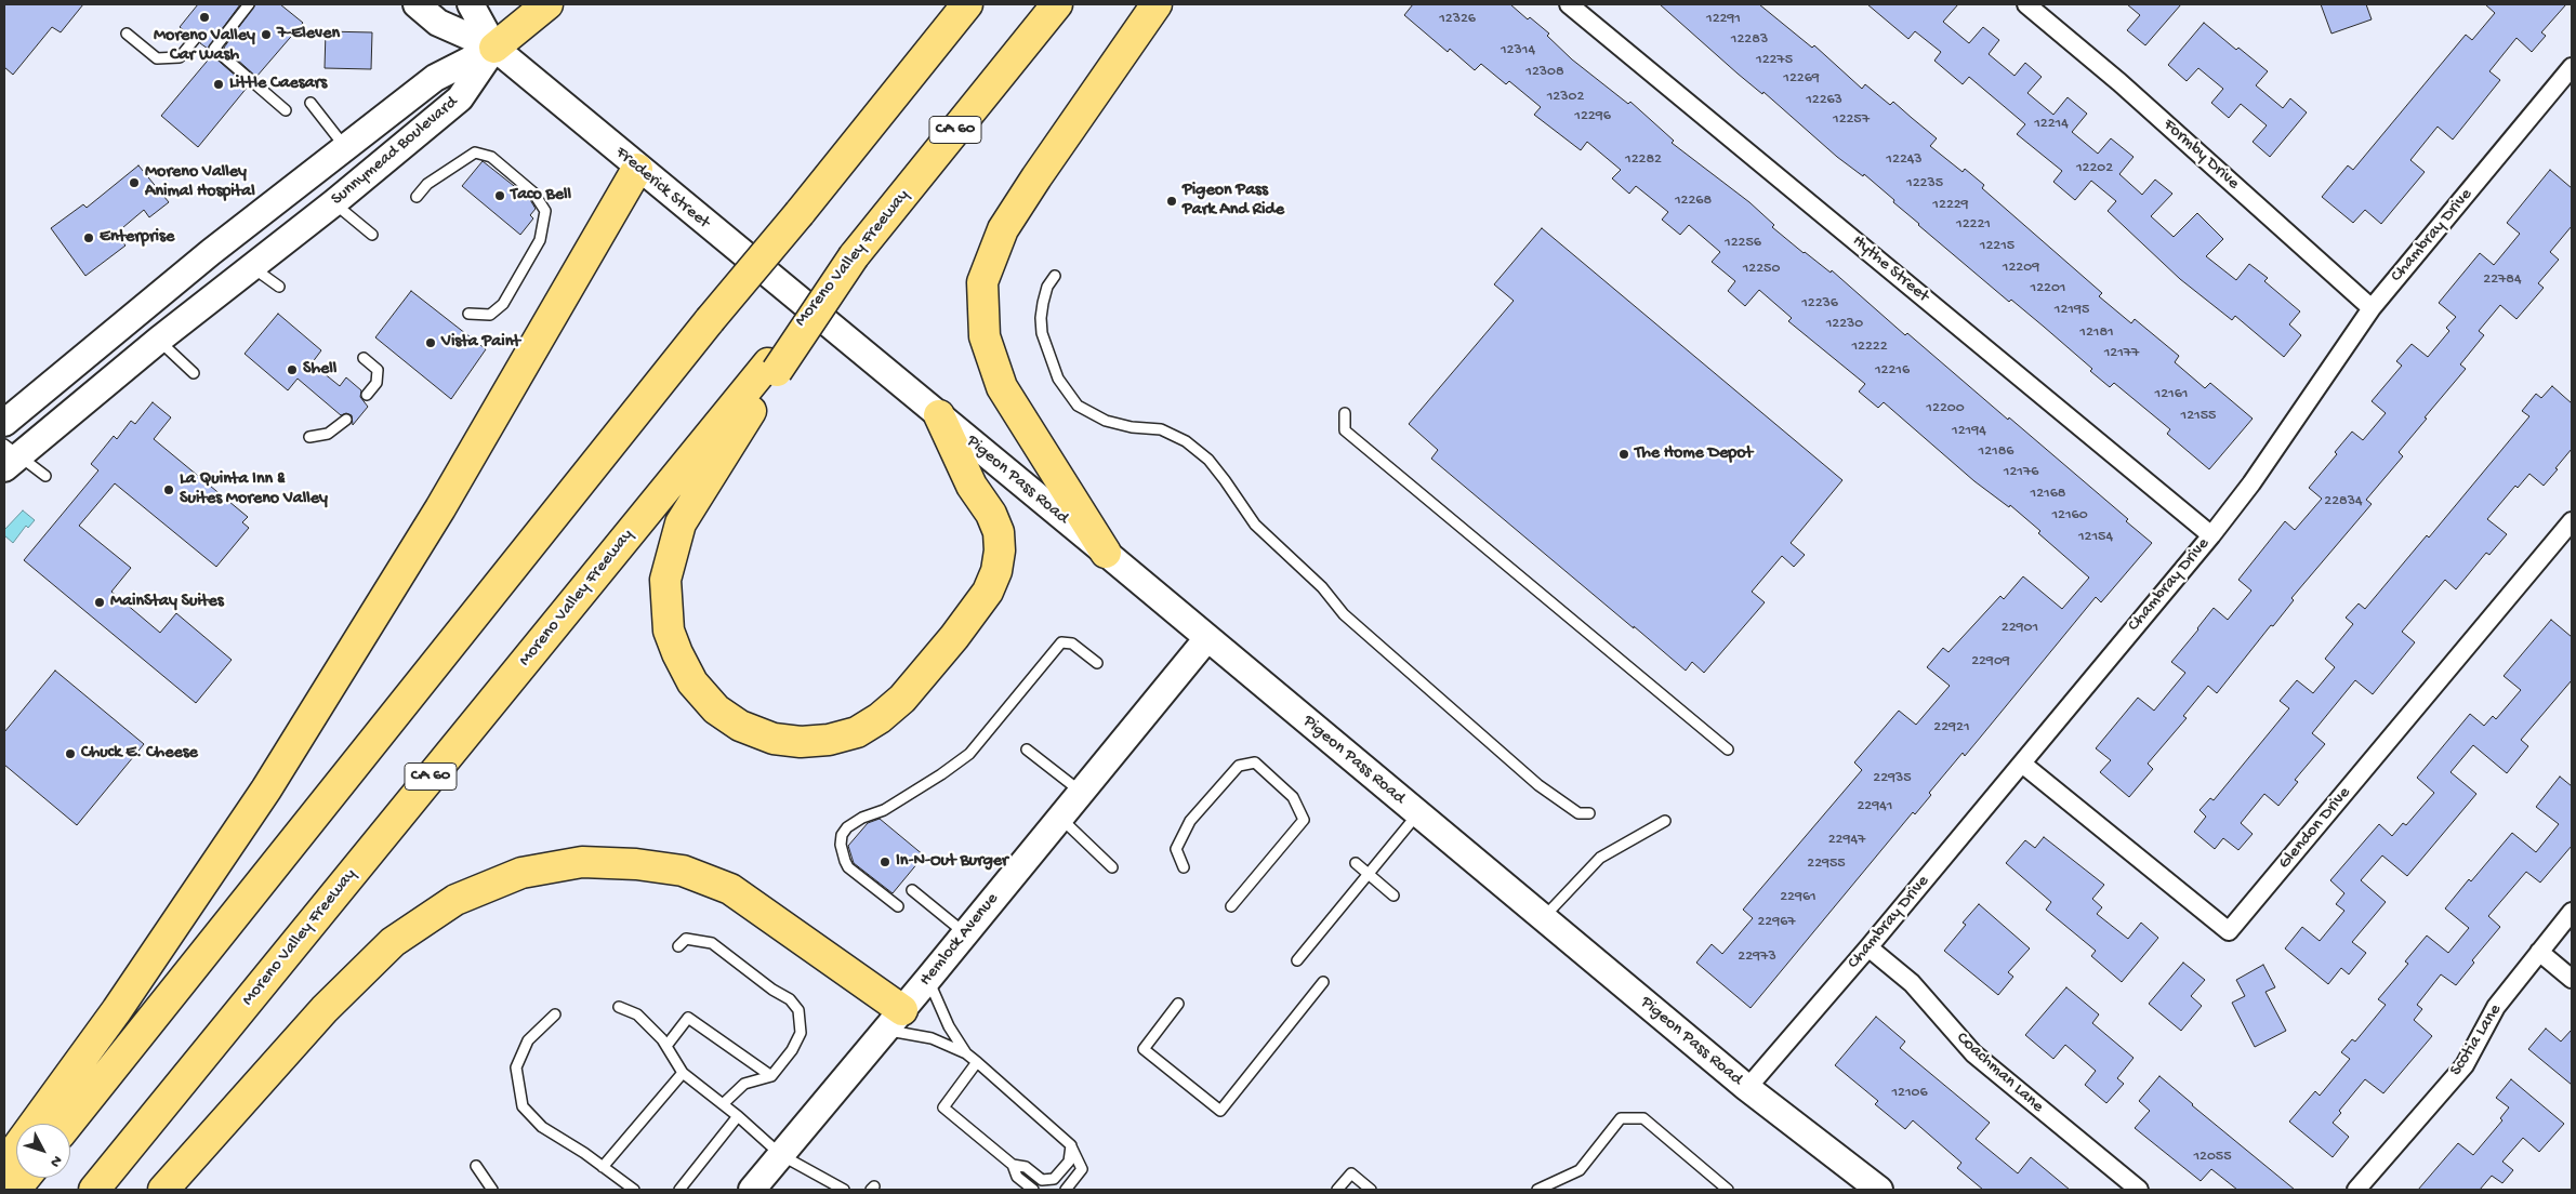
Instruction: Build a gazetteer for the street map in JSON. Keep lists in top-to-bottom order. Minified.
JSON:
{"streets":{"highway":["CA 60","Moreno Valley Freeway"],"main road":["Sunnymead Boulevard","Frederick Street","Pigeon Pass Road","Hemlock Avenue"],"street":["Formby Drive","Chambray Drive","Hythe Street","Glendon Drive","Scotia Lane","Coachman Lane"]},"crossings":[["Sunnymead Boulevard","Frederick Street"],["Formby Drive","Chambray Drive"],["Frederick Street","Pigeon Pass Road"],["Chambray Drive","Hythe Street"],["Chambray Drive","Pigeon Pass Road"],["Chambray Drive","Glendon Drive"],["Chambray Drive","Coachman Lane"],["Pigeon Pass Road","Hemlock Avenue"]],"places":["Moreno Valley Car Wash","7-Eleven","Little Caesars","Moreno Valley Animal Hospital","Taco Bell","Pigeon Pass Park And Ride","Enterprise","Vista Paint","Shell","The Home Depot","La Quinta Inn & Suites Moreno Valley","MainStay Suites","Chuck E. Cheese","In-N-Out Burger"],"house_numbers":["12326","12291","12283","12314","12275","12308","12269","12302","12263","12296","12257","12214","12282","12243","12202","12235","12268","12229","12221","12256","12215","12209","12250","22784","12201","12236","12195","12230","12181","12222","12177","12216","12161","12200","12155","12194","12186","12176","12168","22834","12160","12154","22901","22909","22921","22935","22941","22947","22955","22961","22967","22973","12106","12055"],"north":"bottom right"}
